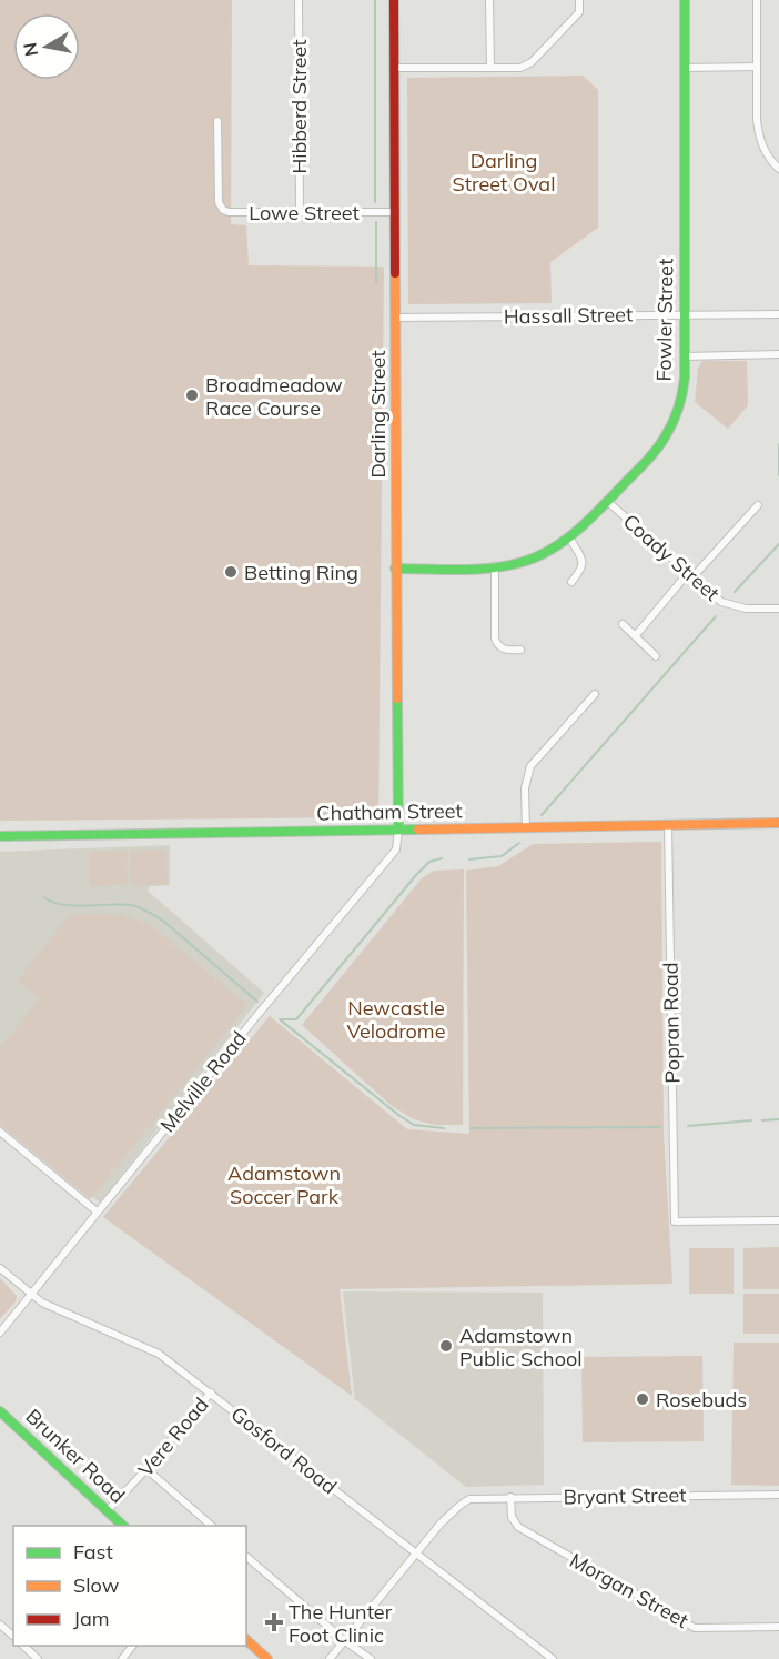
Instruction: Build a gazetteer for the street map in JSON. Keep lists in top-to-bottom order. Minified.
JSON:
{"streets":{"street":["Hibberd Street","Lowe Street","Hassall Street","Fowler Street","Darling Street","Coady Street","Chatham Street","Popran Road","Melville Road","Vere Road","Gosford Road","Brunker Road","Bryant Street","Morgan Street"]},"crossings":[["Hibberd Street","Lowe Street"],["Lowe Street","Darling Street"],["Hassall Street","Fowler Street"],["Hassall Street","Darling Street"],["Fowler Street","Darling Street"],["Fowler Street","Coady Street"],["Darling Street","Chatham Street"],["Darling Street","Melville Road"],["Chatham Street","Popran Road"],["Chatham Street","Melville Road"],["Melville Road","Gosford Road"],["Vere Road","Gosford Road"],["Vere Road","Brunker Road"],["Gosford Road","Bryant Street"],["Bryant Street","Morgan Street"]],"parks":["Darling Street Oval","Newcastle Velodrome","Adamstown Soccer Park"],"places":{"other":["Broadmeadow Race Course","Betting Ring","Adamstown Public School","Rosebuds"],"health":["The Hunter Foot Clinic"]},"legend":["Fast","Slow","Jam"],"north":"left"}
